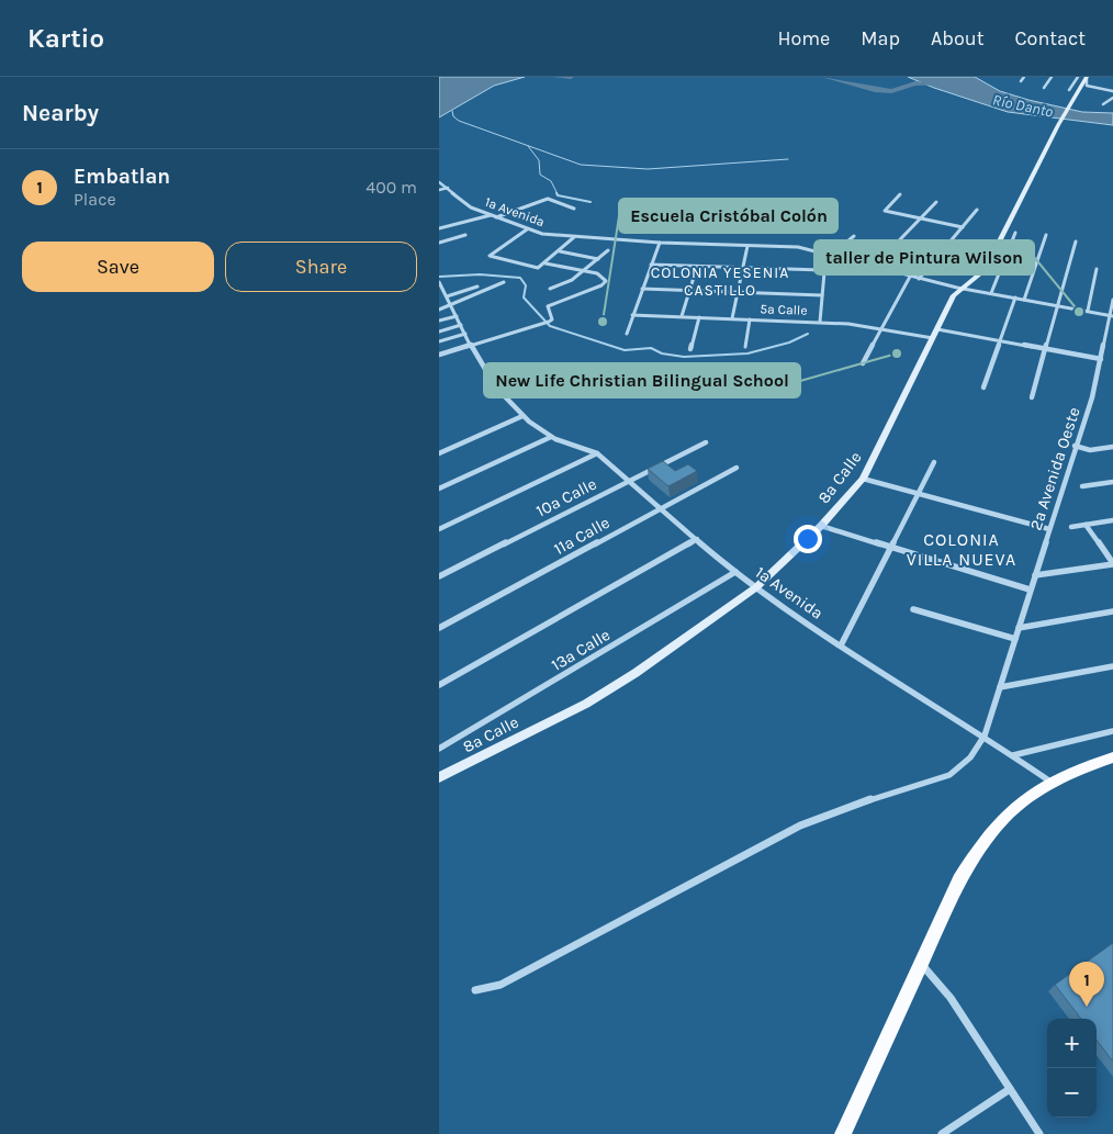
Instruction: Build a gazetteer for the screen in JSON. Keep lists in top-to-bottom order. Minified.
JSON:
{"streets":{"street":["1a Avenida","5a Calle","2a Avenida Oeste","8a Calle","10a Calle","11a Calle","13a Calle"]},"crossings":[["1a Avenida","2a Avenida Oeste"],["1a Avenida","8a Calle"],["1a Avenida","10a Calle"],["1a Avenida","11a Calle"],["1a Avenida","13a Calle"],["5a Calle","8a Calle"]],"districts":["COLONIA YESENIA CASTILLO","COLONIA VILLA NUEVA"],"water":["Río Danto"],"places":["taller de Pintura Wilson","Escuela Cristóbal Colón","New Life Christian Bilingual School"],"page":{"header":"Kartio","nav":["Home","Map","About","Contact"],"heading":"Nearby","list":[{"mark":"1","name":"Embatlan","note":"Place","value":"400 m"}],"buttons":["Save","Share"],"pins":"1","map_buttons":["+","−"]}}
